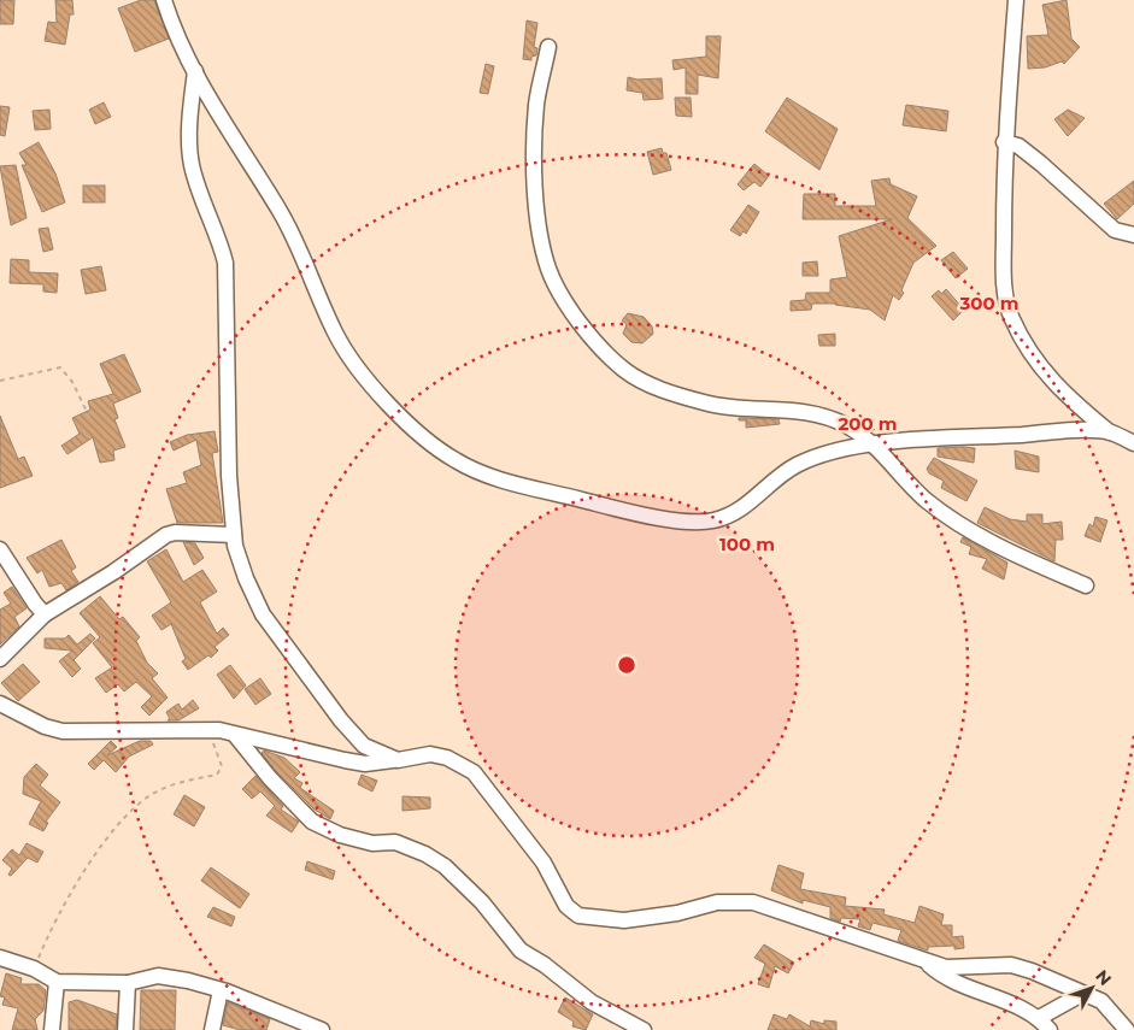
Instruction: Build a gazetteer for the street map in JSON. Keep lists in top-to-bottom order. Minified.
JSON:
{"north":"top right","rings":["300 m","200 m","100 m"]}
